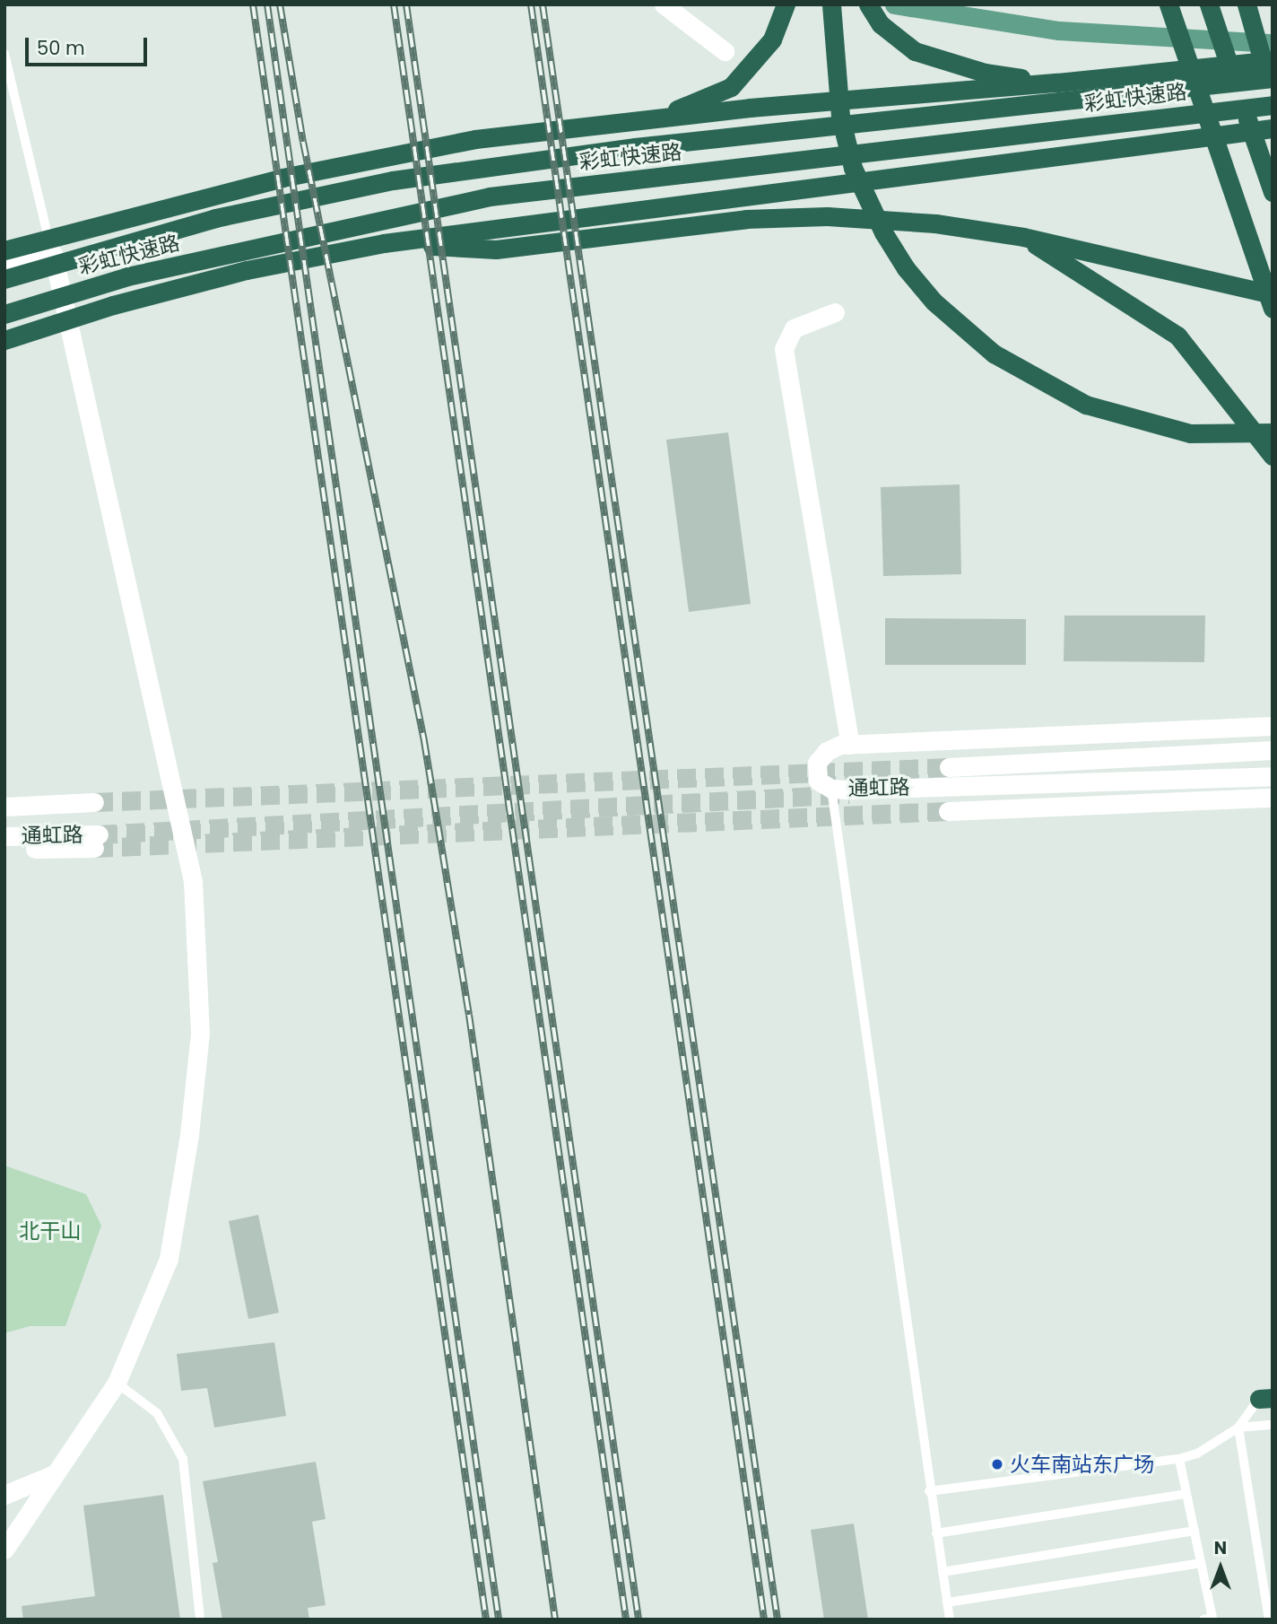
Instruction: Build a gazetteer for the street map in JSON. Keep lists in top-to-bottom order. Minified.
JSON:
{"streets":{"highway":["彩虹快速路"],"main road":["通虹路"]},"parks":["北干山"],"places":["火车南站东广场"],"scale_bar":"50 m","north":"top"}
